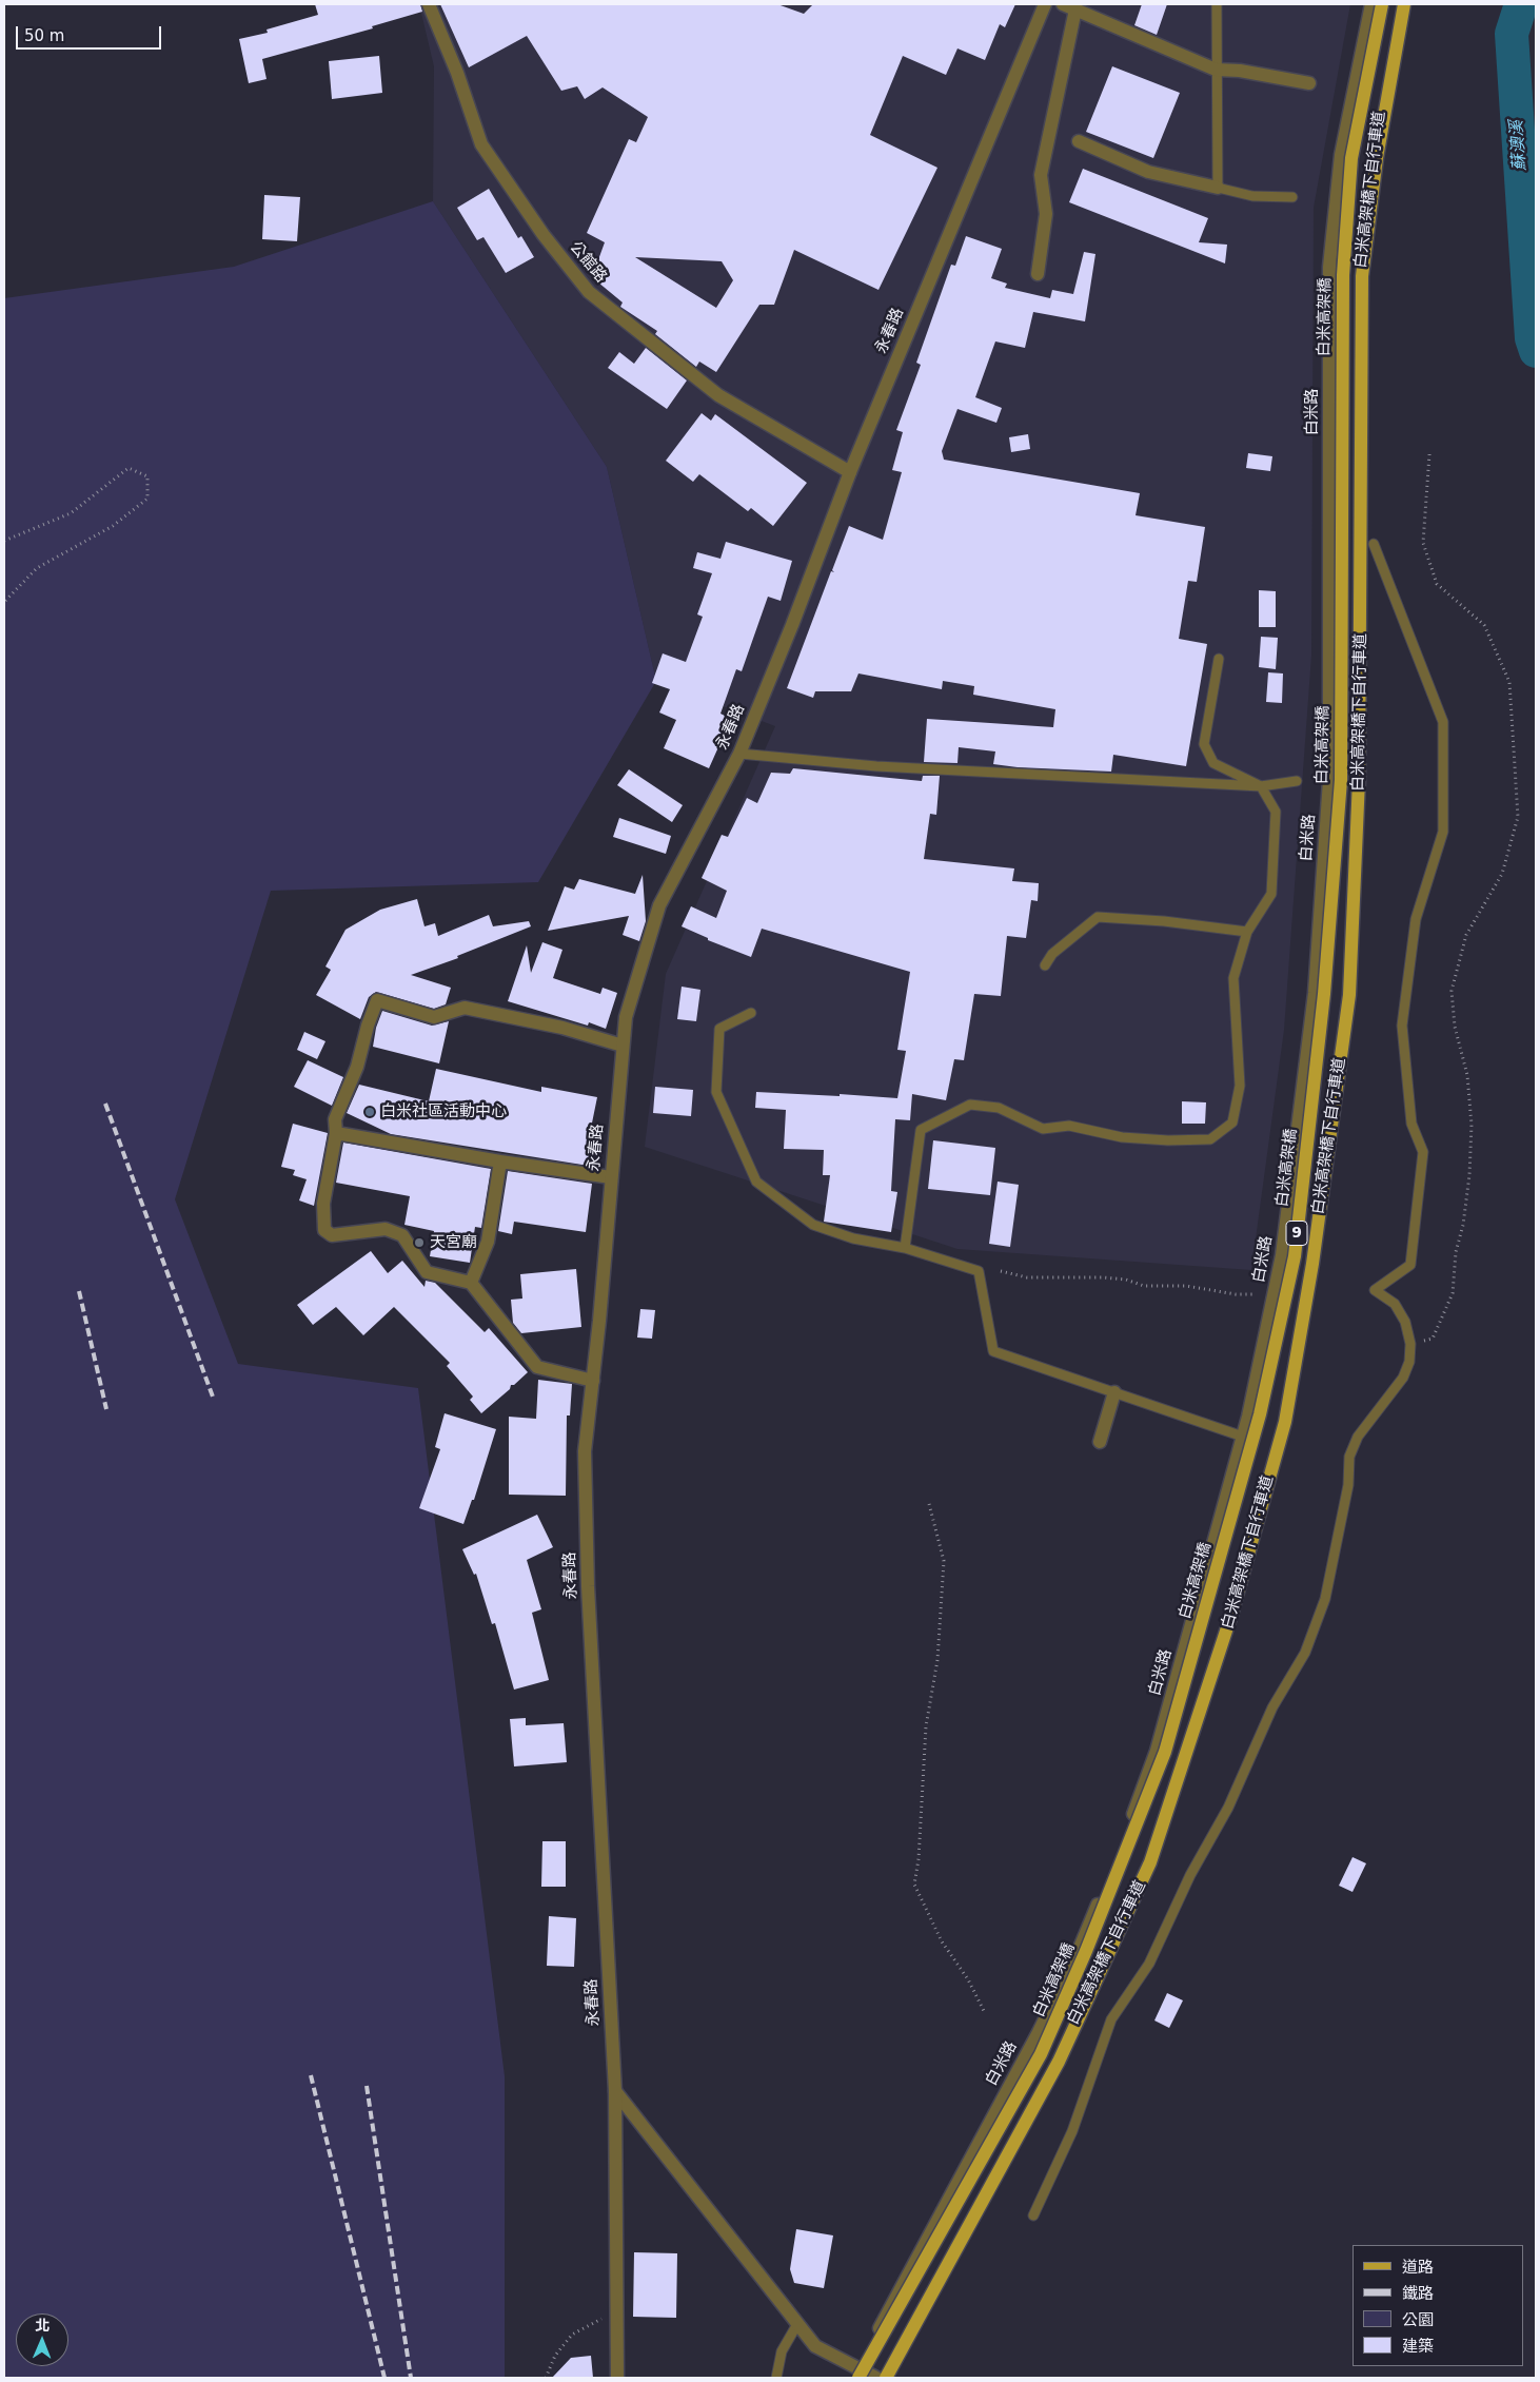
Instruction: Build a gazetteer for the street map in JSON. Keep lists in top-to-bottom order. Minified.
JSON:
{"streets":{"main road":["白米高架橋","9"],"street":["公館路","永春路","白米路"]},"crossings":[["公館路","永春路"],["白米高架橋","白米路"]],"water":["蘇澳溪"],"places":["白米社區活動中心","天宮廟"],"legend":["道路","鐵路","公園","建築"],"scale_bar":"50 m","north":"top"}
